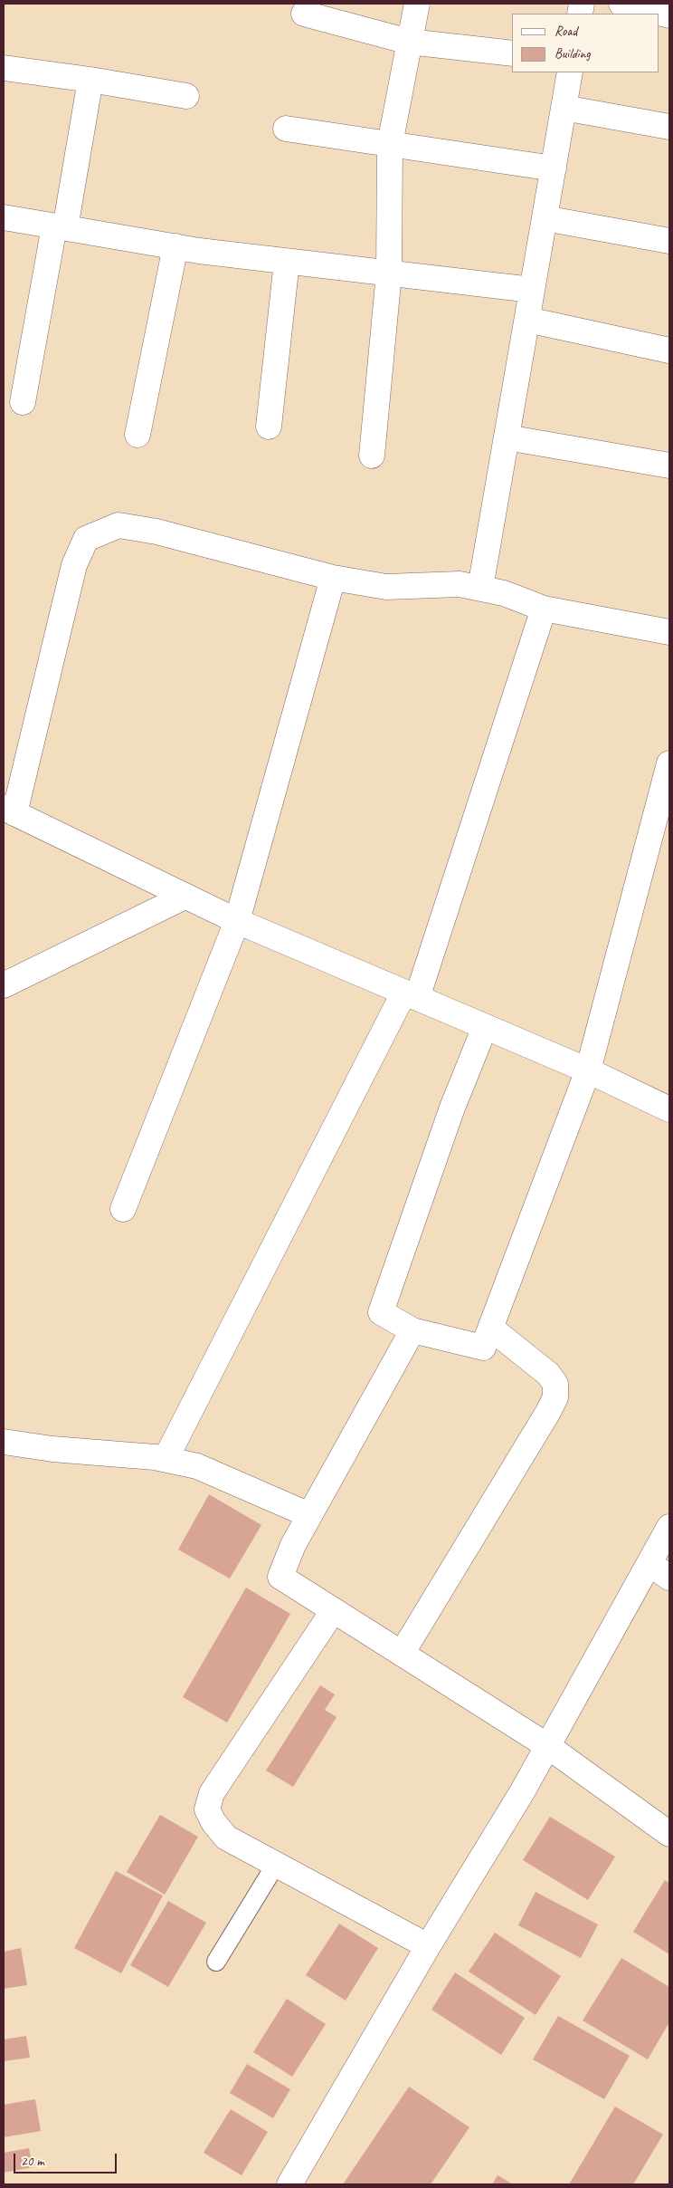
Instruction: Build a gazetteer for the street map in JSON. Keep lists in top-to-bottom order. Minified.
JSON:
{"legend":["Road","Building"],"scale_bar":"20 m"}
